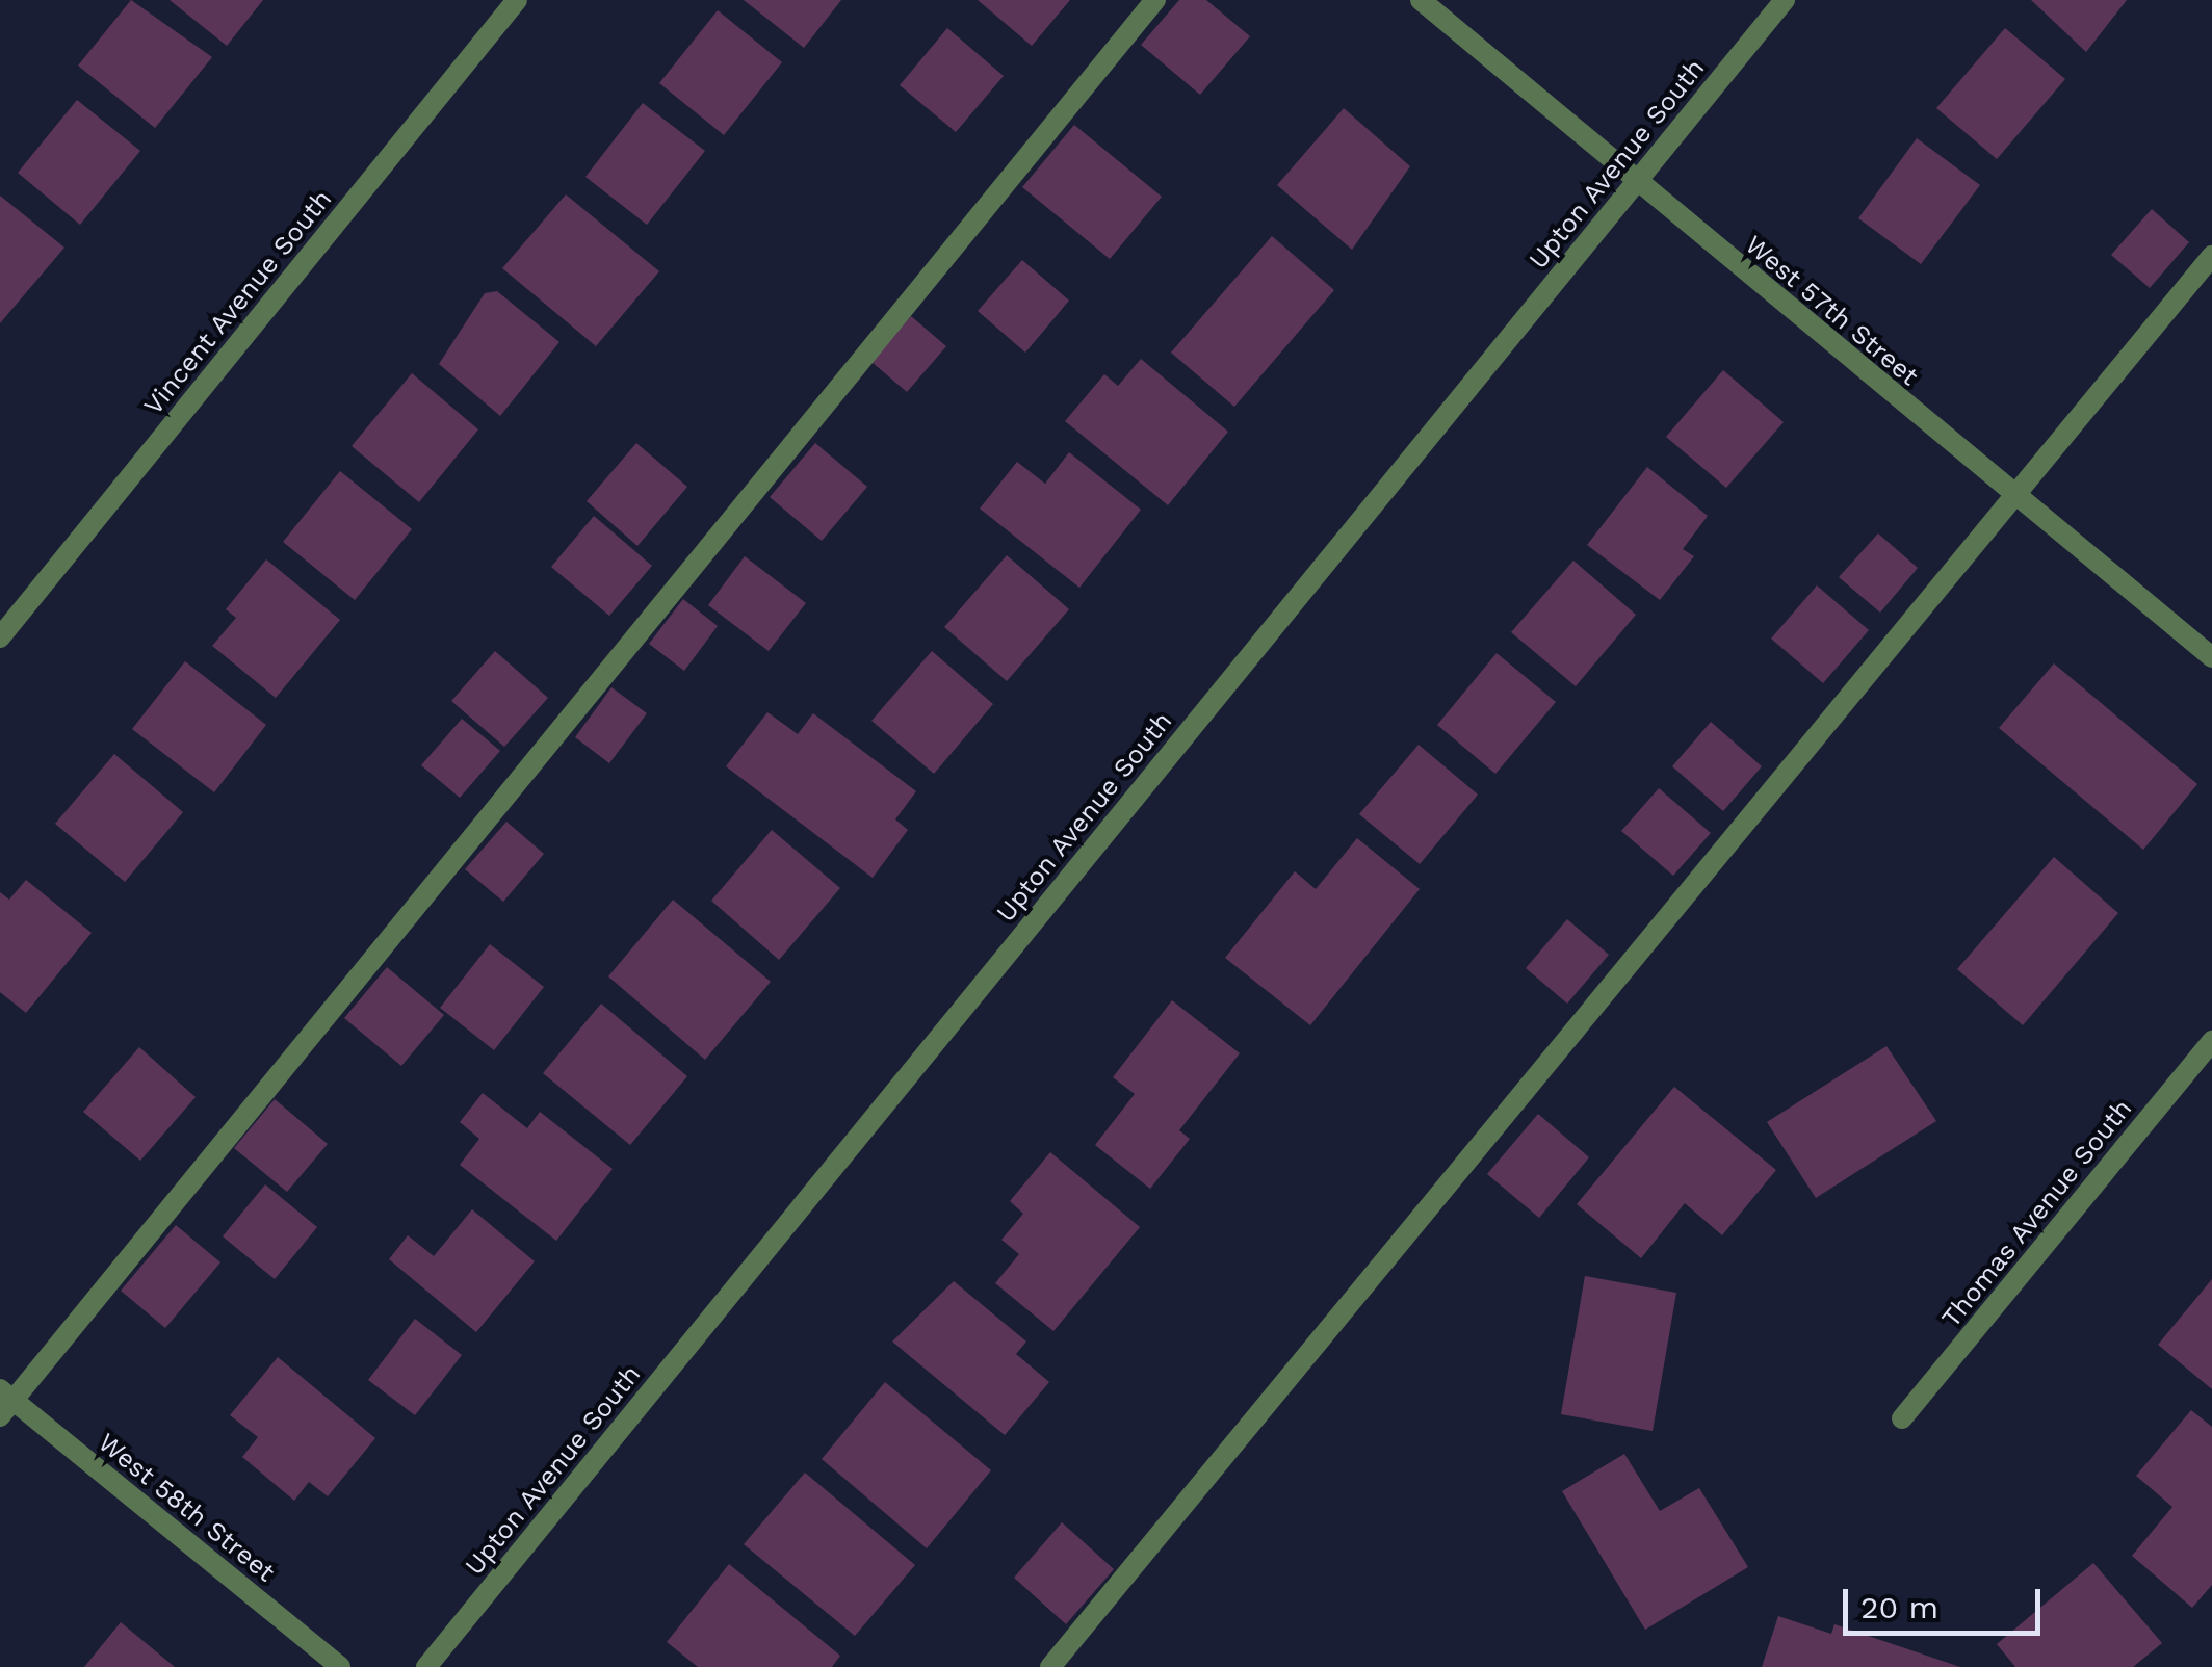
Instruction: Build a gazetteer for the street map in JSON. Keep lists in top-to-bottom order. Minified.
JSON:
{"streets":{"street":["Upton Avenue South","Vincent Avenue South","West 57th Street","Thomas Avenue South","West 58th Street"]},"crossings":[["Upton Avenue South","West 57th Street"]],"scale_bar":"20 m"}
